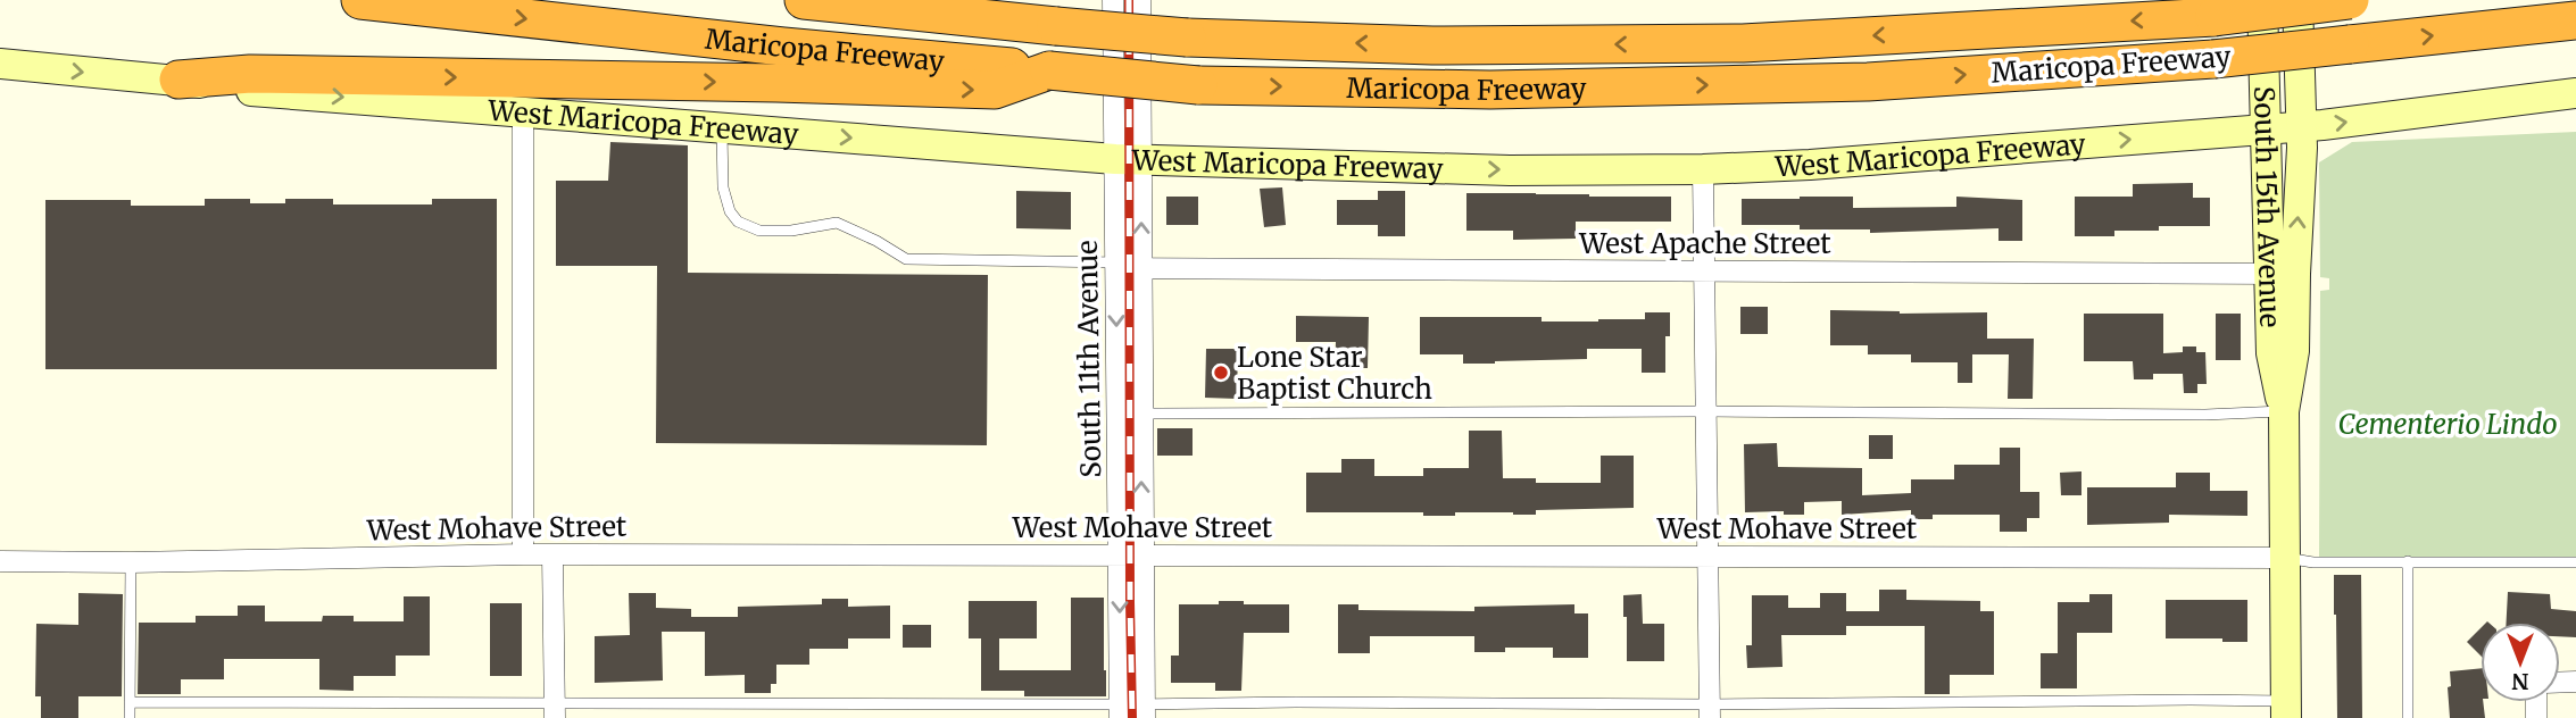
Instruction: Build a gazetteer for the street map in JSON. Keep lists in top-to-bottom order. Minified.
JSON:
{"streets":{"highway":["Maricopa Freeway"],"main road":["West Maricopa Freeway","South 15th Avenue"],"street":["West Apache Street","South 11th Avenue","West Mohave Street"]},"crossings":[["West Maricopa Freeway","South 15th Avenue"],["West Maricopa Freeway","South 11th Avenue"],["South 15th Avenue","West Apache Street"],["South 15th Avenue","West Mohave Street"],["West Apache Street","South 11th Avenue"],["South 11th Avenue","West Mohave Street"]],"one_way":["West Maricopa Freeway"],"parks":["Cementerio Lindo"],"places":["Lone Star Baptist Church"],"north":"bottom"}
